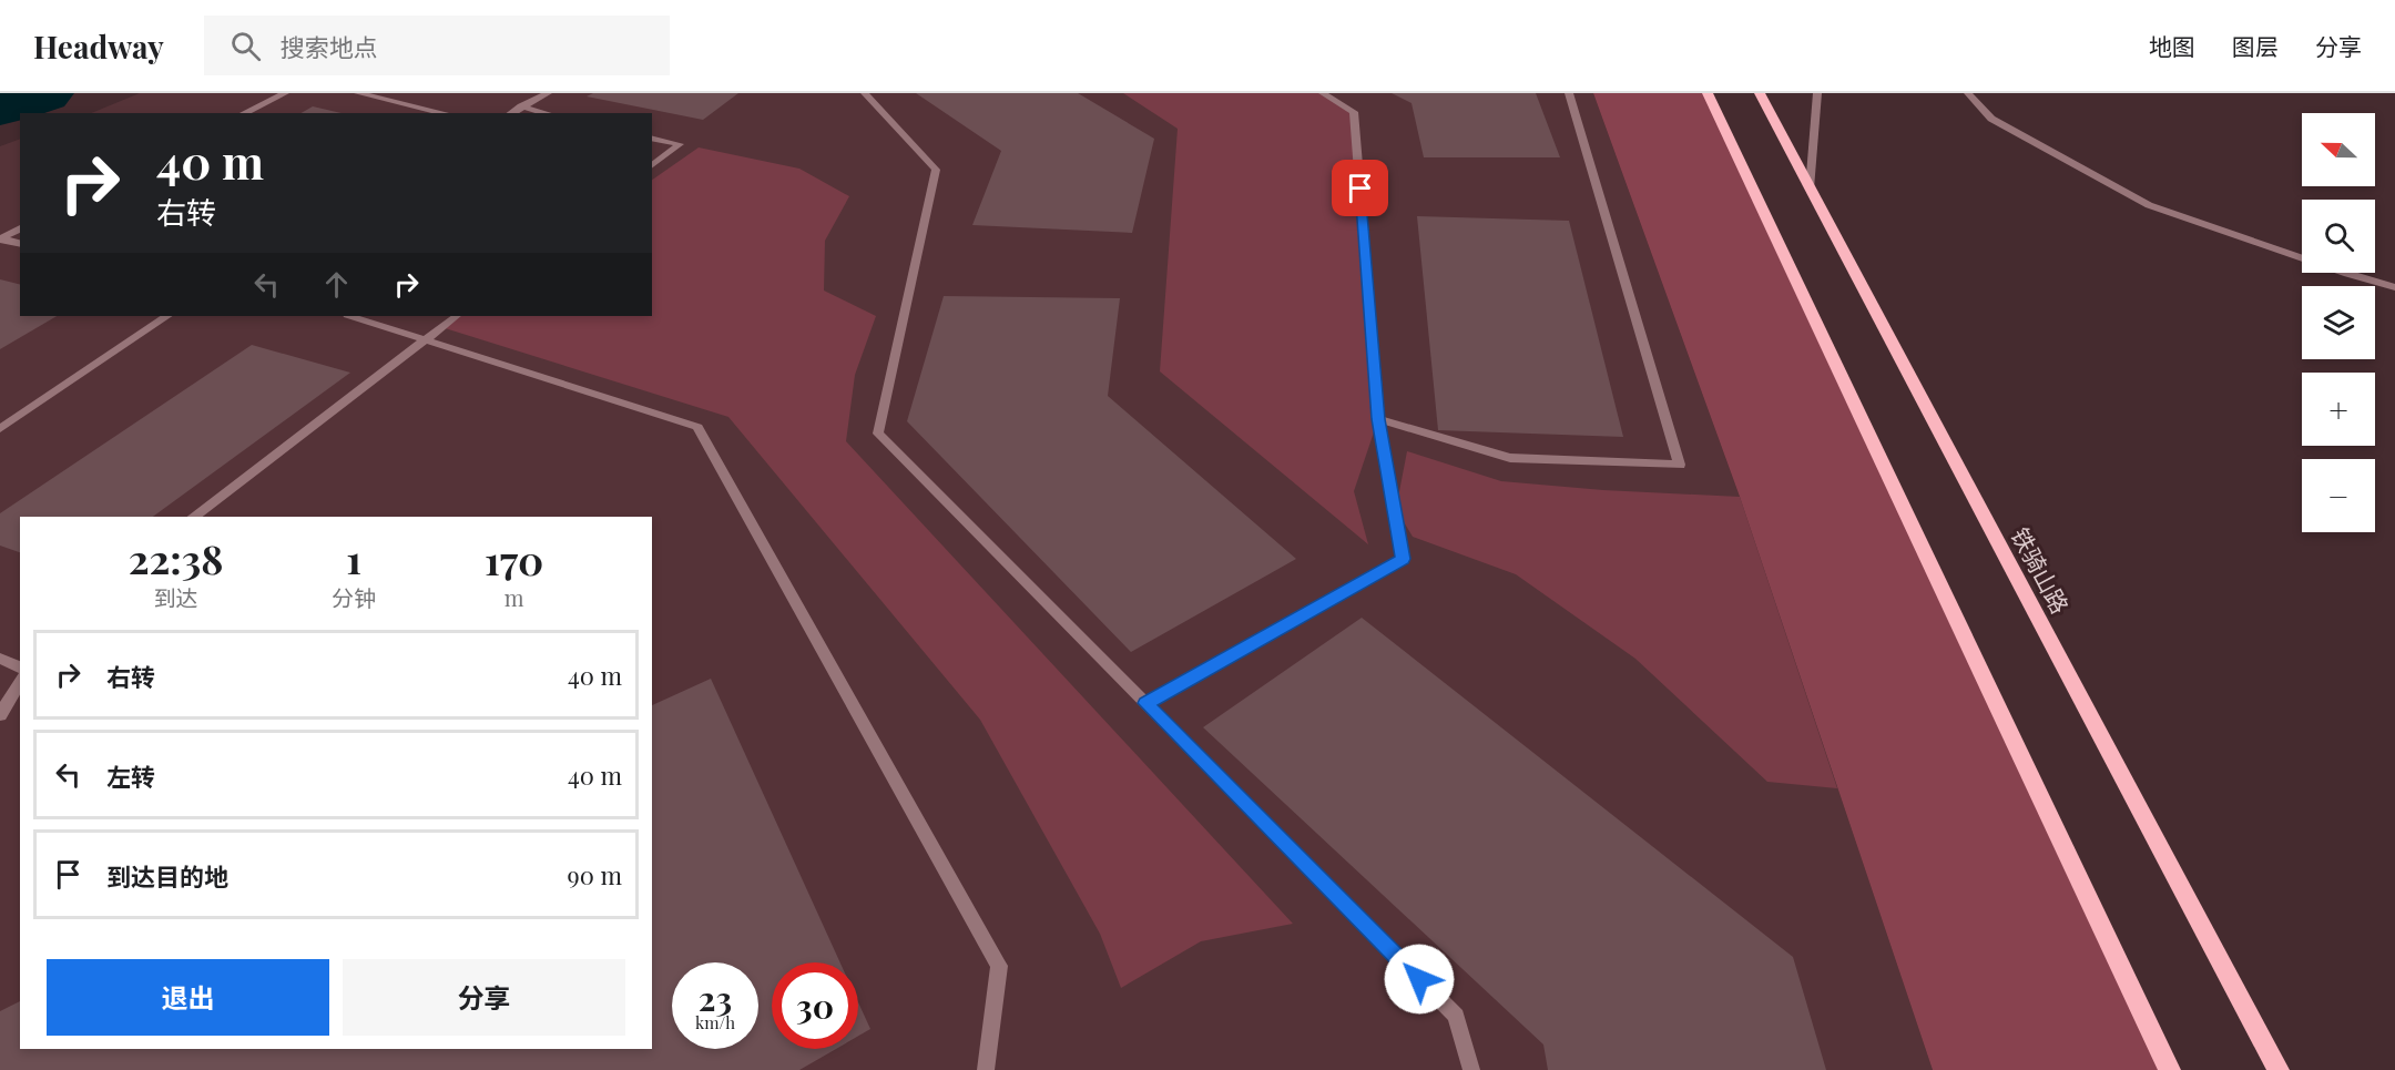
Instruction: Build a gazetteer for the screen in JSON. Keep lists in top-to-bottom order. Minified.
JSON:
{"streets":{"main road":["铁骑山路"]},"north":"left","page":{"header":"Headway","search":"搜索地点","nav":["地图","图层","分享"],"map_buttons":["+","−"],"turn":["40 m","右转"],"eta":["22:38","到达","1","分钟","170","m"],"list":[{"name":"右转","value":"40 m"},{"name":"左转","value":"40 m"},{"name":"到达目的地","value":"90 m"}],"buttons":["退出","分享"],"speed":"23 km/h","limit":"30"}}
